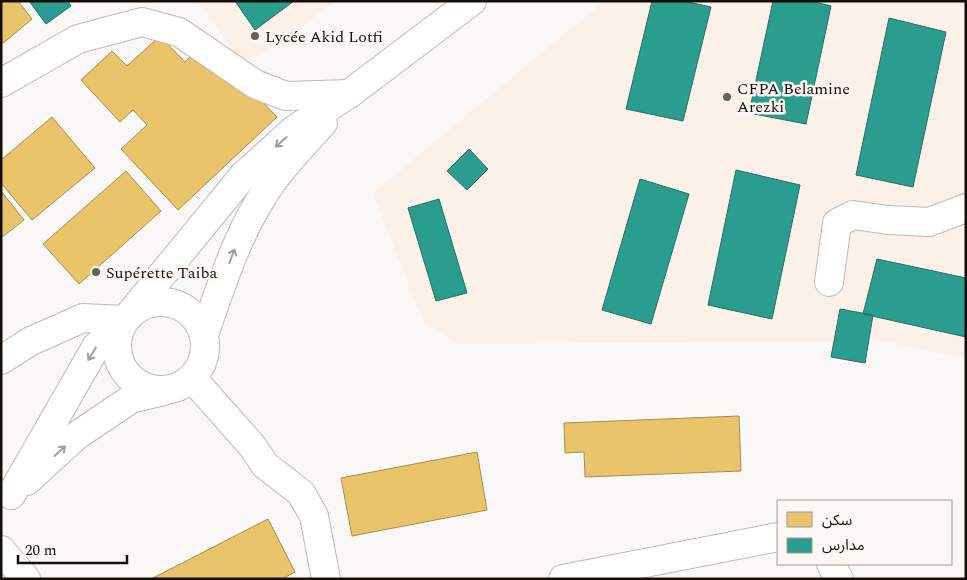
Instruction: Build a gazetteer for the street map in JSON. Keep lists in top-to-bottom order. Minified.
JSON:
{"places":["Lycée Akid Lotfi","CFPA Belamine Arezki","Supérette Taiba"],"legend":["سكن","مدارس"],"scale_bar":"20 m"}
